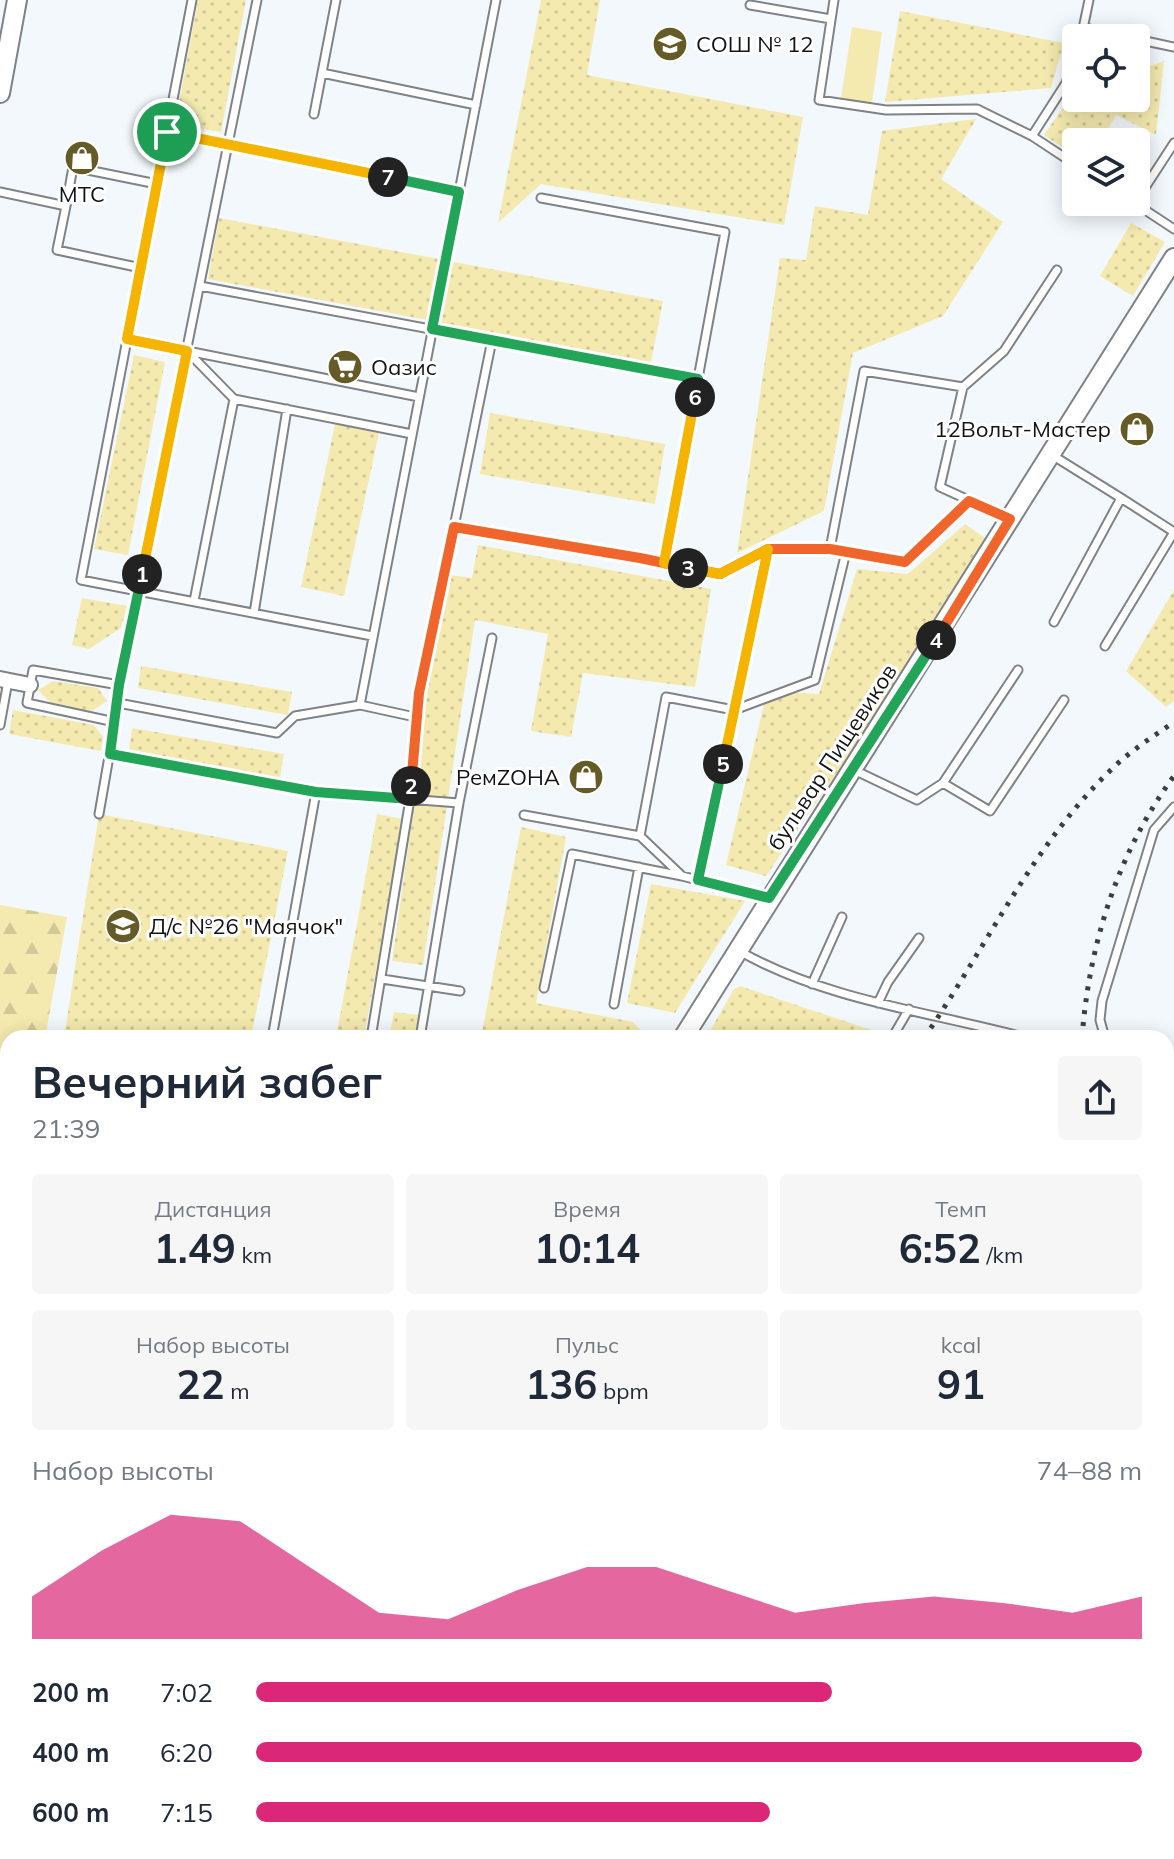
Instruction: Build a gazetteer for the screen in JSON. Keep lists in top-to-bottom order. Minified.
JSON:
{"streets":{"main road":["бульвар Пищевиков"]},"places":{"school or university":["СОШ № 12","Д/с №26 \"Маячок\""],"shop":["МТС","12Вольт-Мастер","РемZОНА"],"supermarket":["Оазис"]},"page":{"pins":["7","6","3","1","4","5","2"],"heading":["Вечерний забег","21:39"],"stats":[["Дистанция","1.49 km"],["Время","10:14"],["Темп","6:52 /km"],["Набор высоты","22 m"],["Пульс","136 bpm"],["kcal","91"]],"chart":["Набор высоты","74–88 m"],"list":[{"name":"200 m","note":"7:02"},{"name":"400 m","note":"6:20"},{"name":"600 m","note":"7:15"}]}}
